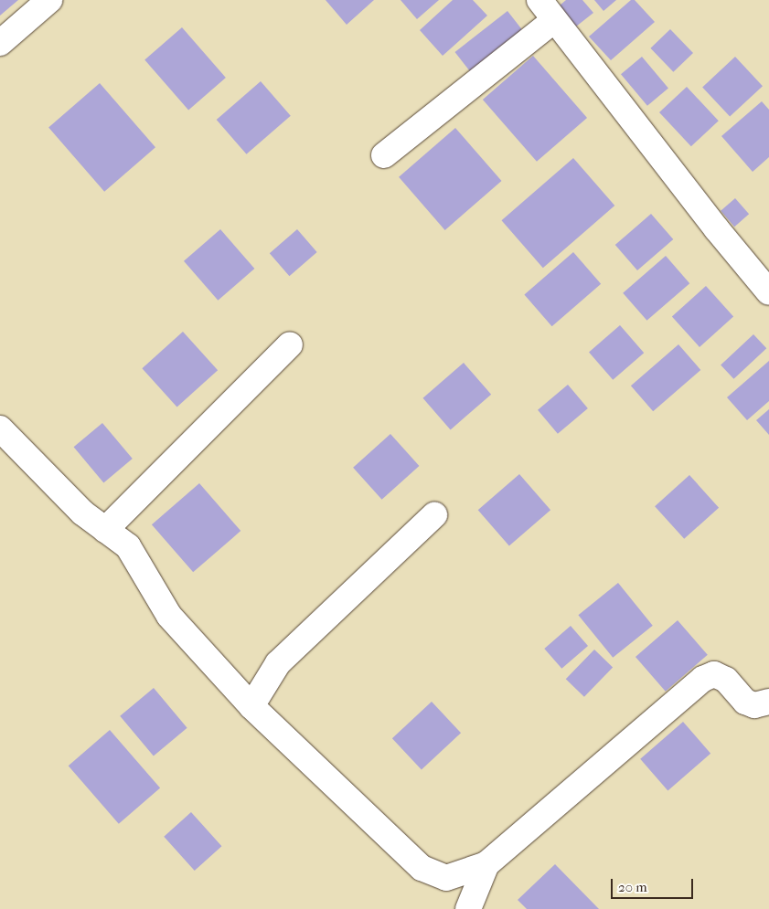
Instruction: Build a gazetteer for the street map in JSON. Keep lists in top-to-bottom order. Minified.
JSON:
{"scale_bar":"20 m"}
